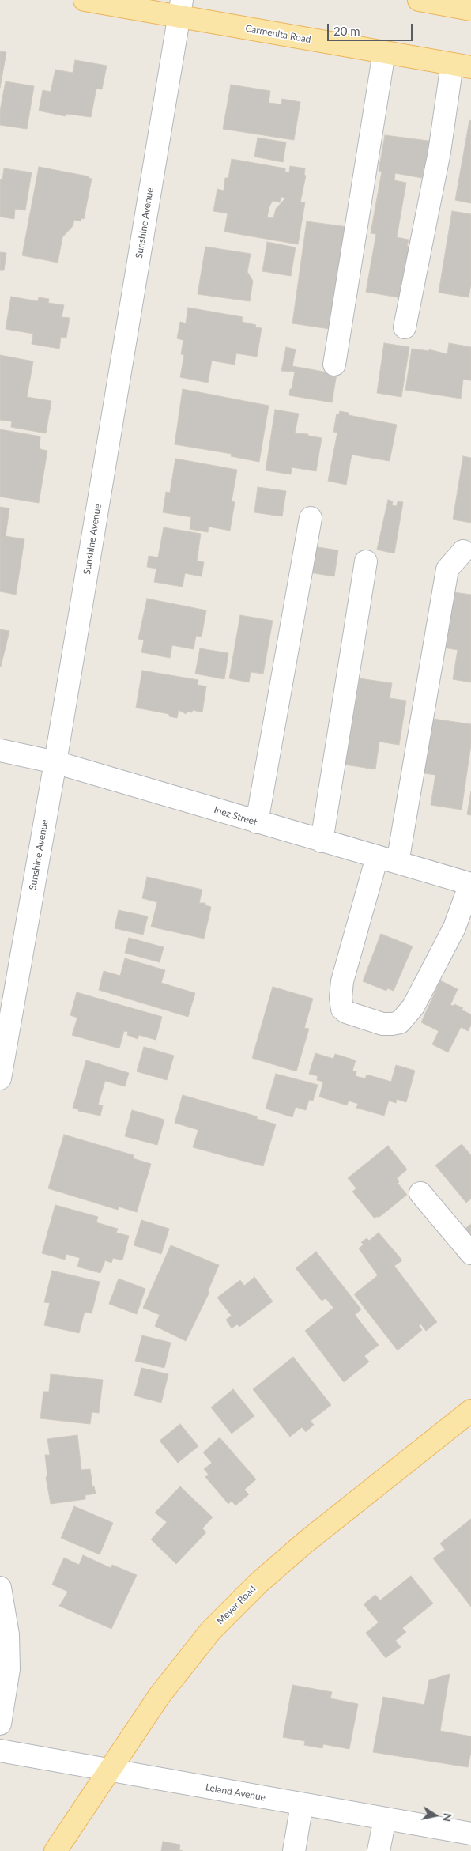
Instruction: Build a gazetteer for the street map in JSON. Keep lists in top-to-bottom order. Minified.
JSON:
{"streets":{"main road":["Carmenita Road","Meyer Road"],"street":["Sunshine Avenue","Inez Street","Leland Avenue"]},"crossings":[["Carmenita Road","Sunshine Avenue"],["Sunshine Avenue","Inez Street"],["Meyer Road","Leland Avenue"]],"scale_bar":"20 m","north":"right"}
